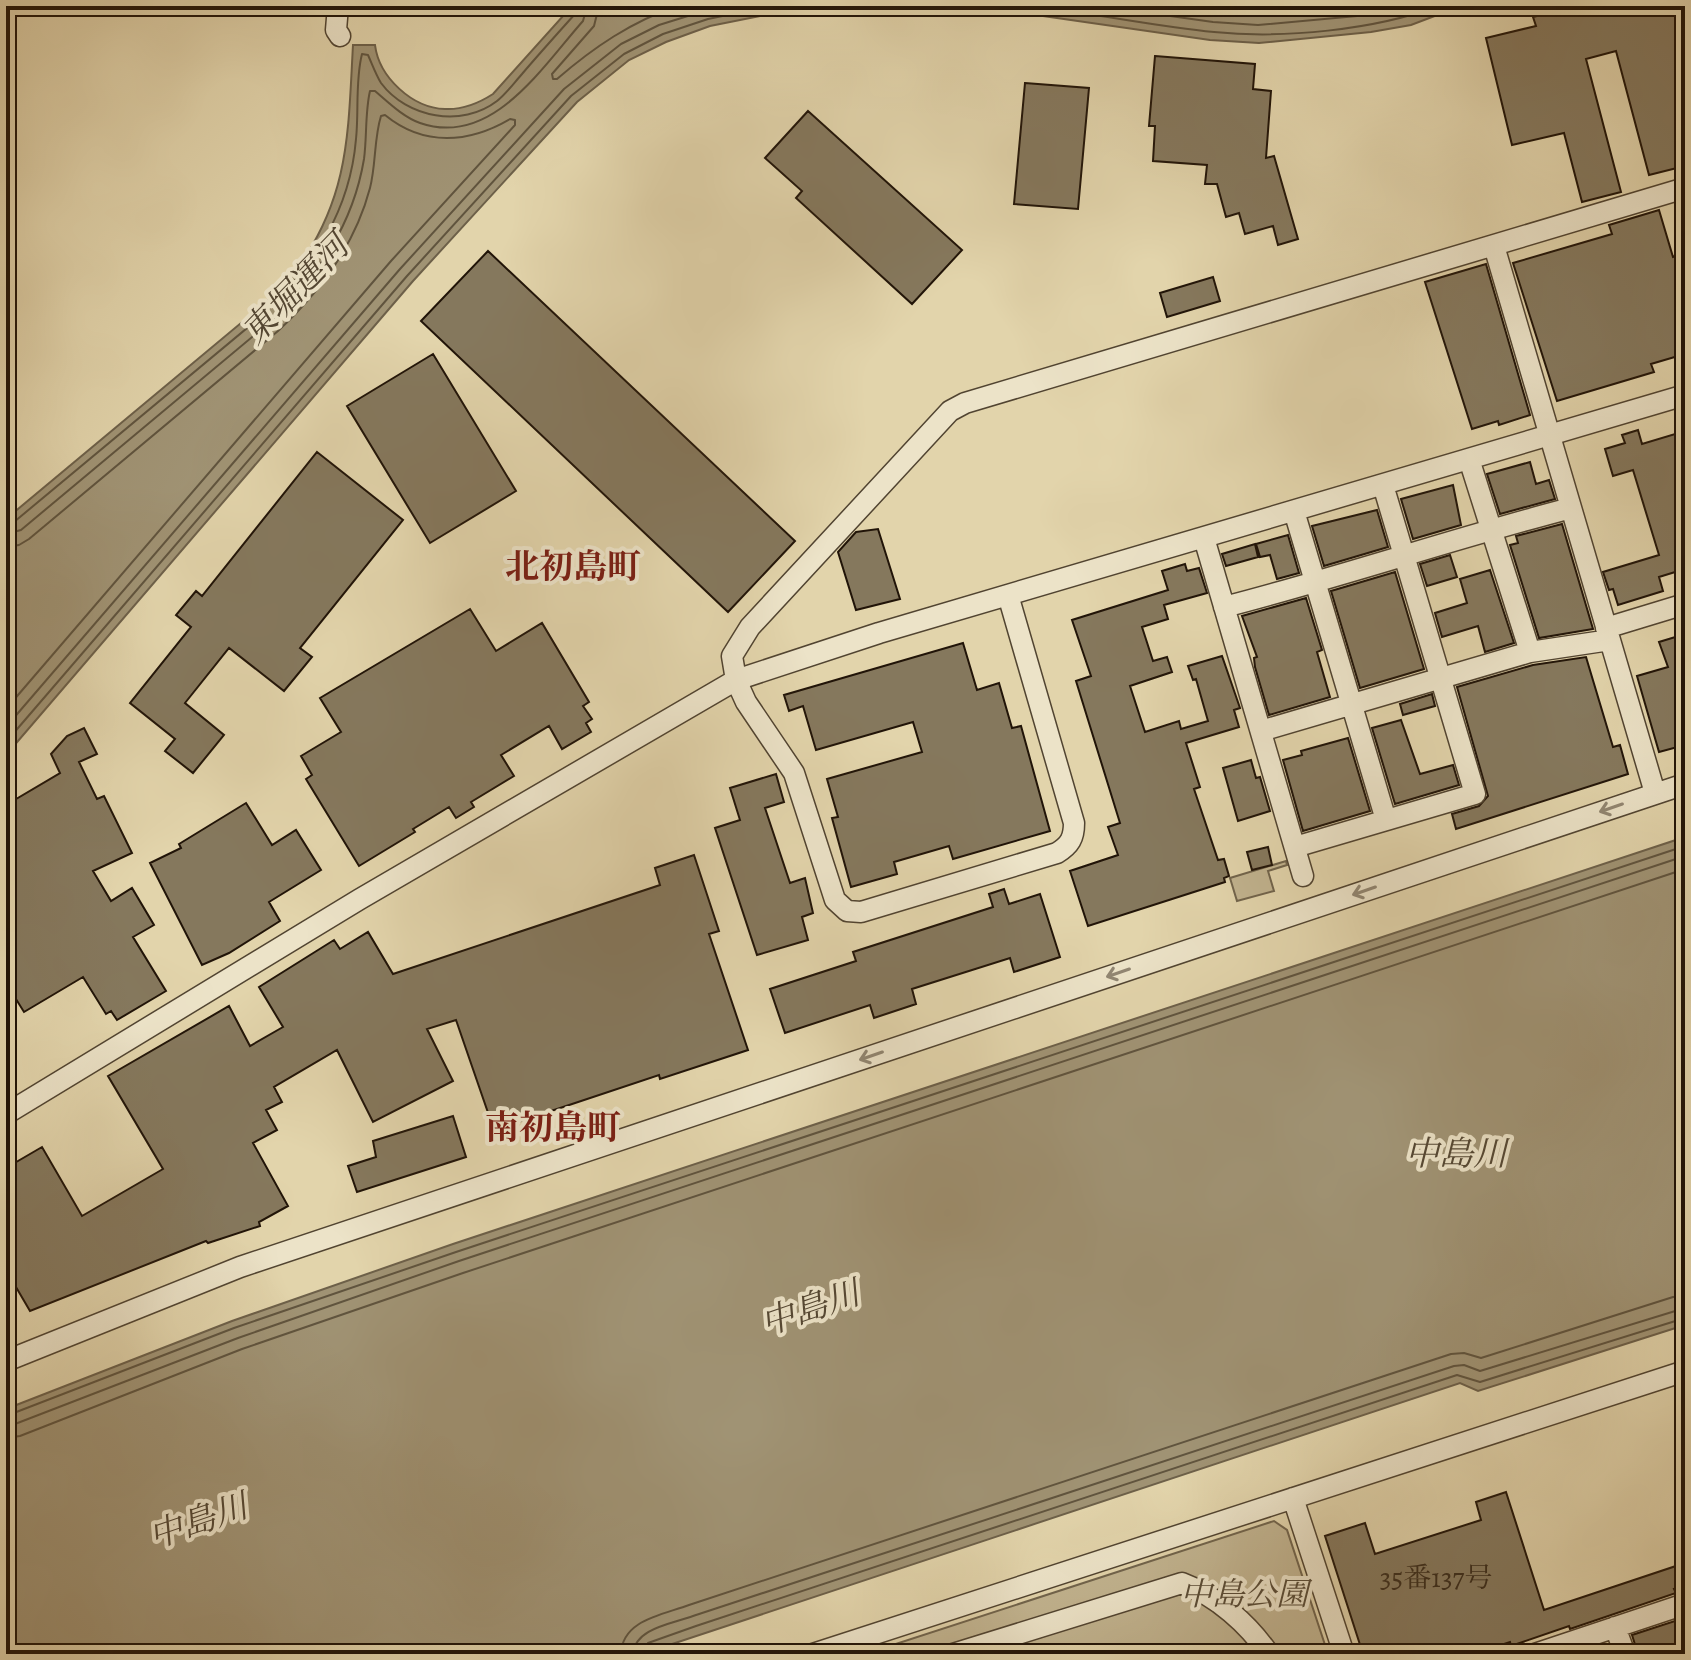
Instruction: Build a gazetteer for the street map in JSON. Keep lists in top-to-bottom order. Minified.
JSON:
{"districts":["北初島町","南初島町"],"water":["東堀運河","中島川"],"parks":["中島公園"],"house_numbers":["35番137号"]}
